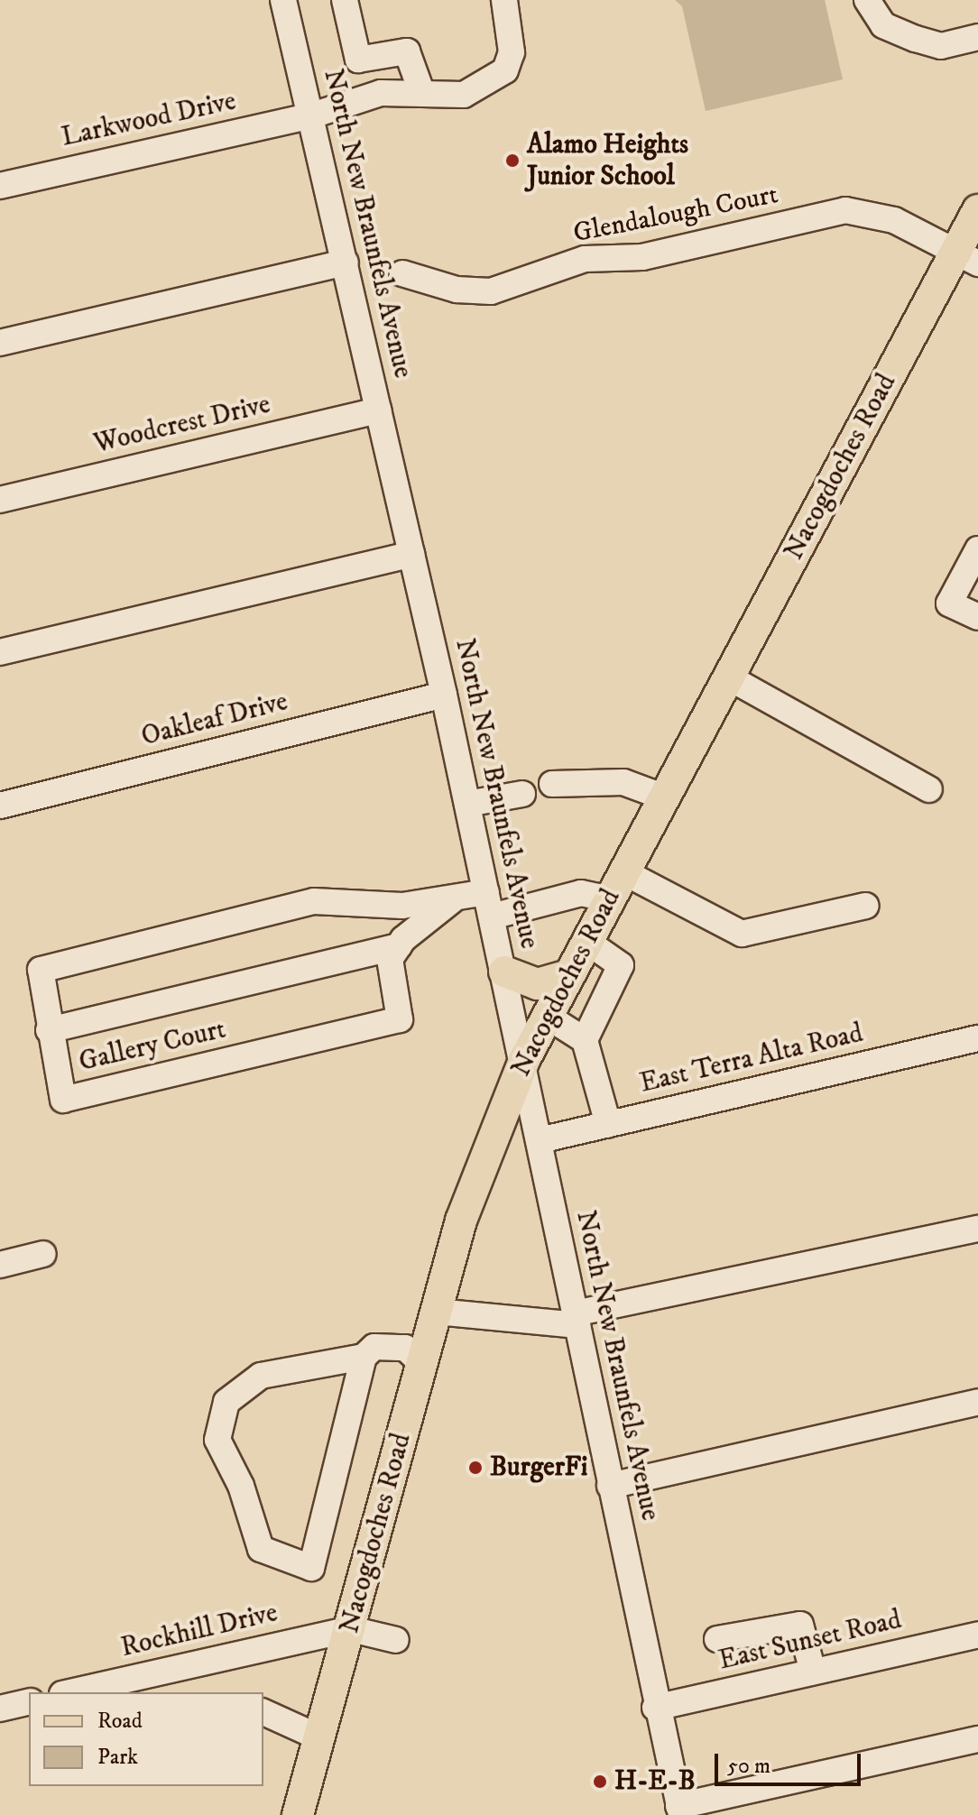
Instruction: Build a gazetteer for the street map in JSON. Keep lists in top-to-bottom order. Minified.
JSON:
{"streets":{"main road":["Nacogdoches Road"],"street":["Larkwood Drive","Glendalough Court","North New Braunfels Avenue","Woodcrest Drive","Oakleaf Drive","Gallery Court","East Terra Alta Road","Rockhill Drive","East Sunset Road"]},"crossings":[["Larkwood Drive","North New Braunfels Avenue"],["Glendalough Court","Nacogdoches Road"],["North New Braunfels Avenue","Woodcrest Drive"],["North New Braunfels Avenue","Nacogdoches Road"],["North New Braunfels Avenue","Oakleaf Drive"],["North New Braunfels Avenue","Gallery Court"],["North New Braunfels Avenue","East Terra Alta Road"],["North New Braunfels Avenue","East Sunset Road"],["Nacogdoches Road","Gallery Court"],["Nacogdoches Road","Rockhill Drive"]],"places":["Alamo Heights Junior School","BurgerFi","H-E-B"],"legend":["Road","Park"],"scale_bar":"50 m"}
